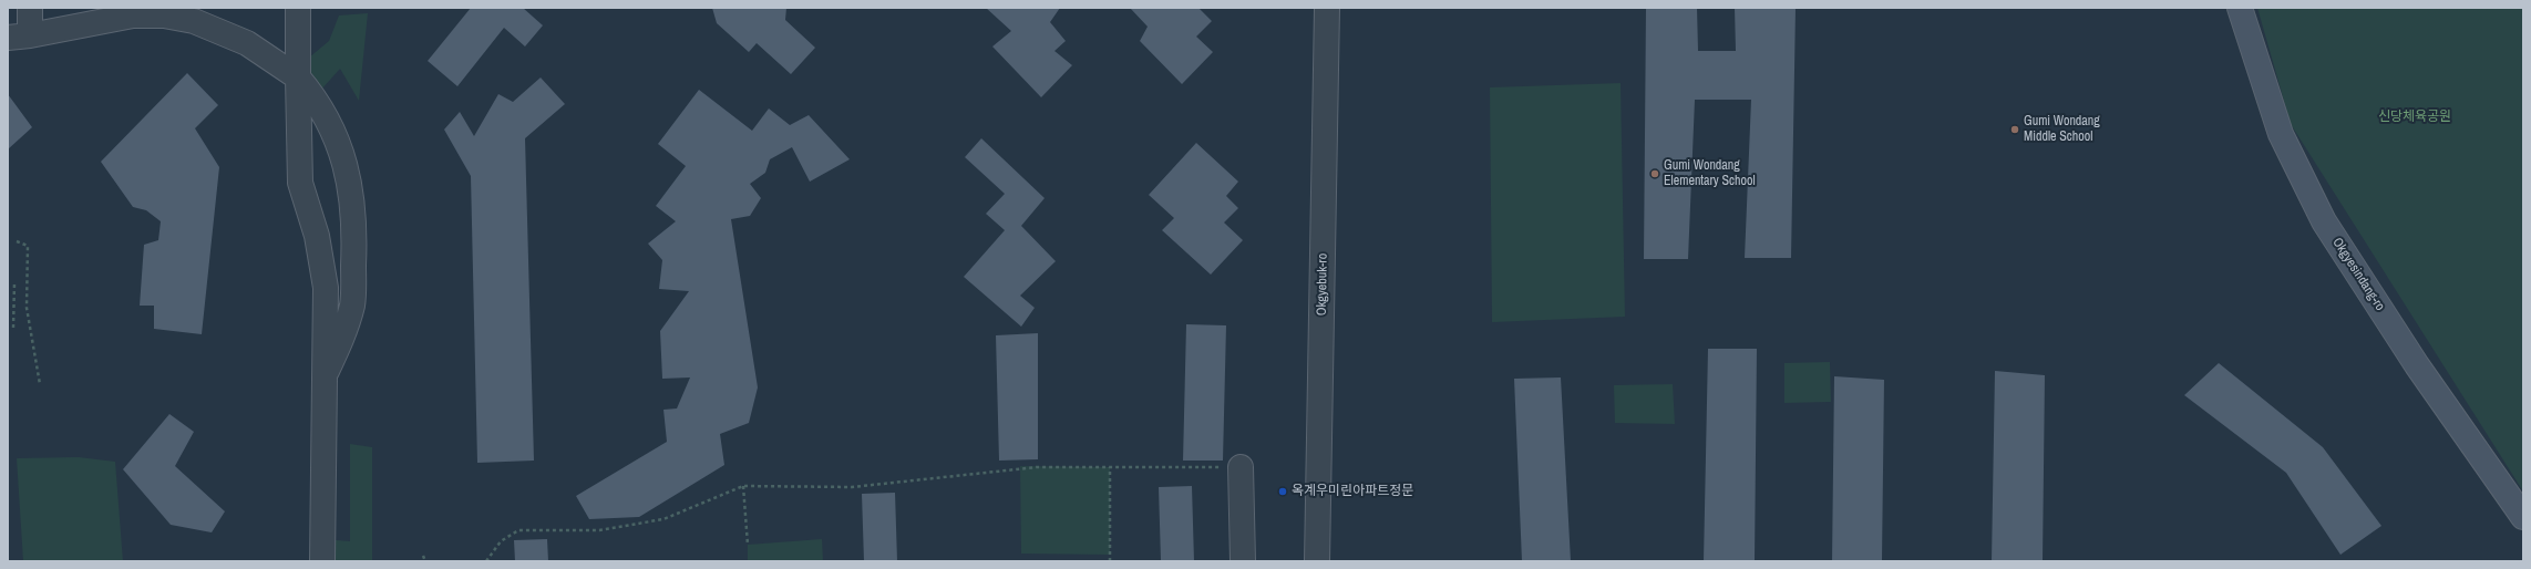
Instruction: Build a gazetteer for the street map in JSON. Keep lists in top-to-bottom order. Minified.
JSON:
{"streets":{"street":["Okgyesindang-ro","Okgyebuk-ro"]},"parks":["신당체육공원"],"places":["Gumi Wondang Middle School","Gumi Wondang Elementary School","옥계우미린아파트정문"]}
